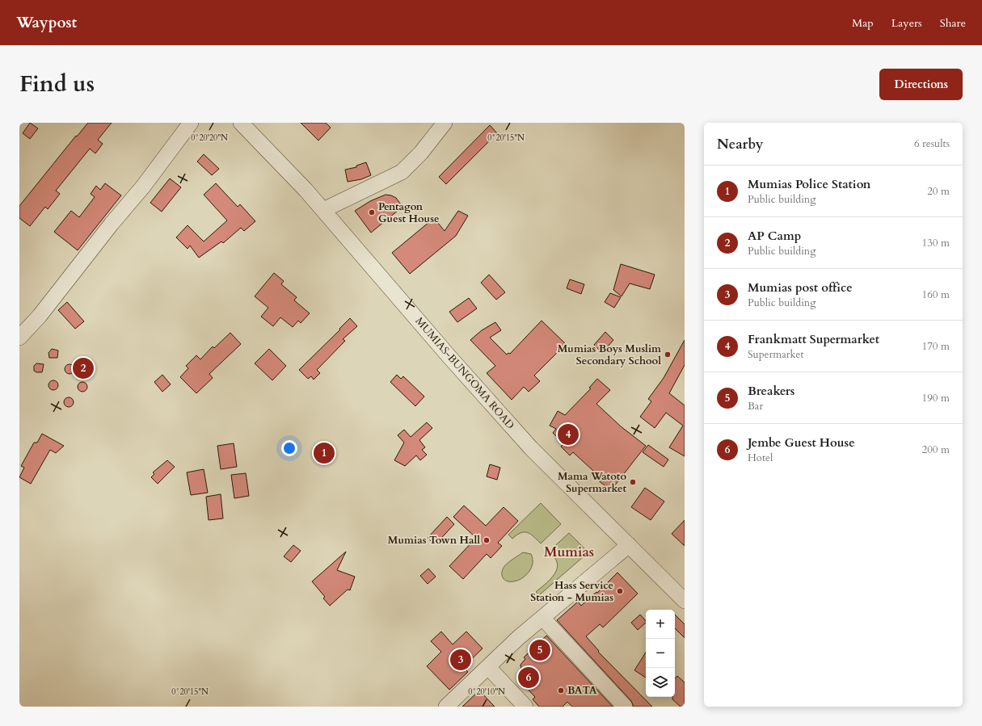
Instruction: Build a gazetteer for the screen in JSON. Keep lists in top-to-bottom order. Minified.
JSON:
{"streets":{"street":["MUMIAS-BUNGOMA ROAD"]},"districts":["Mumias"],"places":["Pentagon Guest House","Mumias Boys Muslim Secondary School","Mama Watoto Supermarket","Mumias Town Hall","Hass Service Station - Mumias","BATA"],"page":{"header":"Waypost","nav":["Map","Layers","Share"],"title":"Find us","buttons":"Directions","heading":["Nearby","6 results"],"list":[{"mark":"1","name":"Mumias Police Station","note":"Public building","value":"20 m"},{"mark":"2","name":"AP Camp","note":"Public building","value":"130 m"},{"mark":"3","name":"Mumias post office","note":"Public building","value":"160 m"},{"mark":"4","name":"Frankmatt Supermarket","note":"Supermarket","value":"170 m"},{"mark":"5","name":"Breakers","note":"Bar","value":"190 m"},{"mark":"6","name":"Jembe Guest House","note":"Hotel","value":"200 m"}],"pins":["2","4","1","5","3","6"],"map_buttons":["+","−"]},"coordinates":["0°20'20\"N","0°20'15\"N","0°20'10\"N"]}
